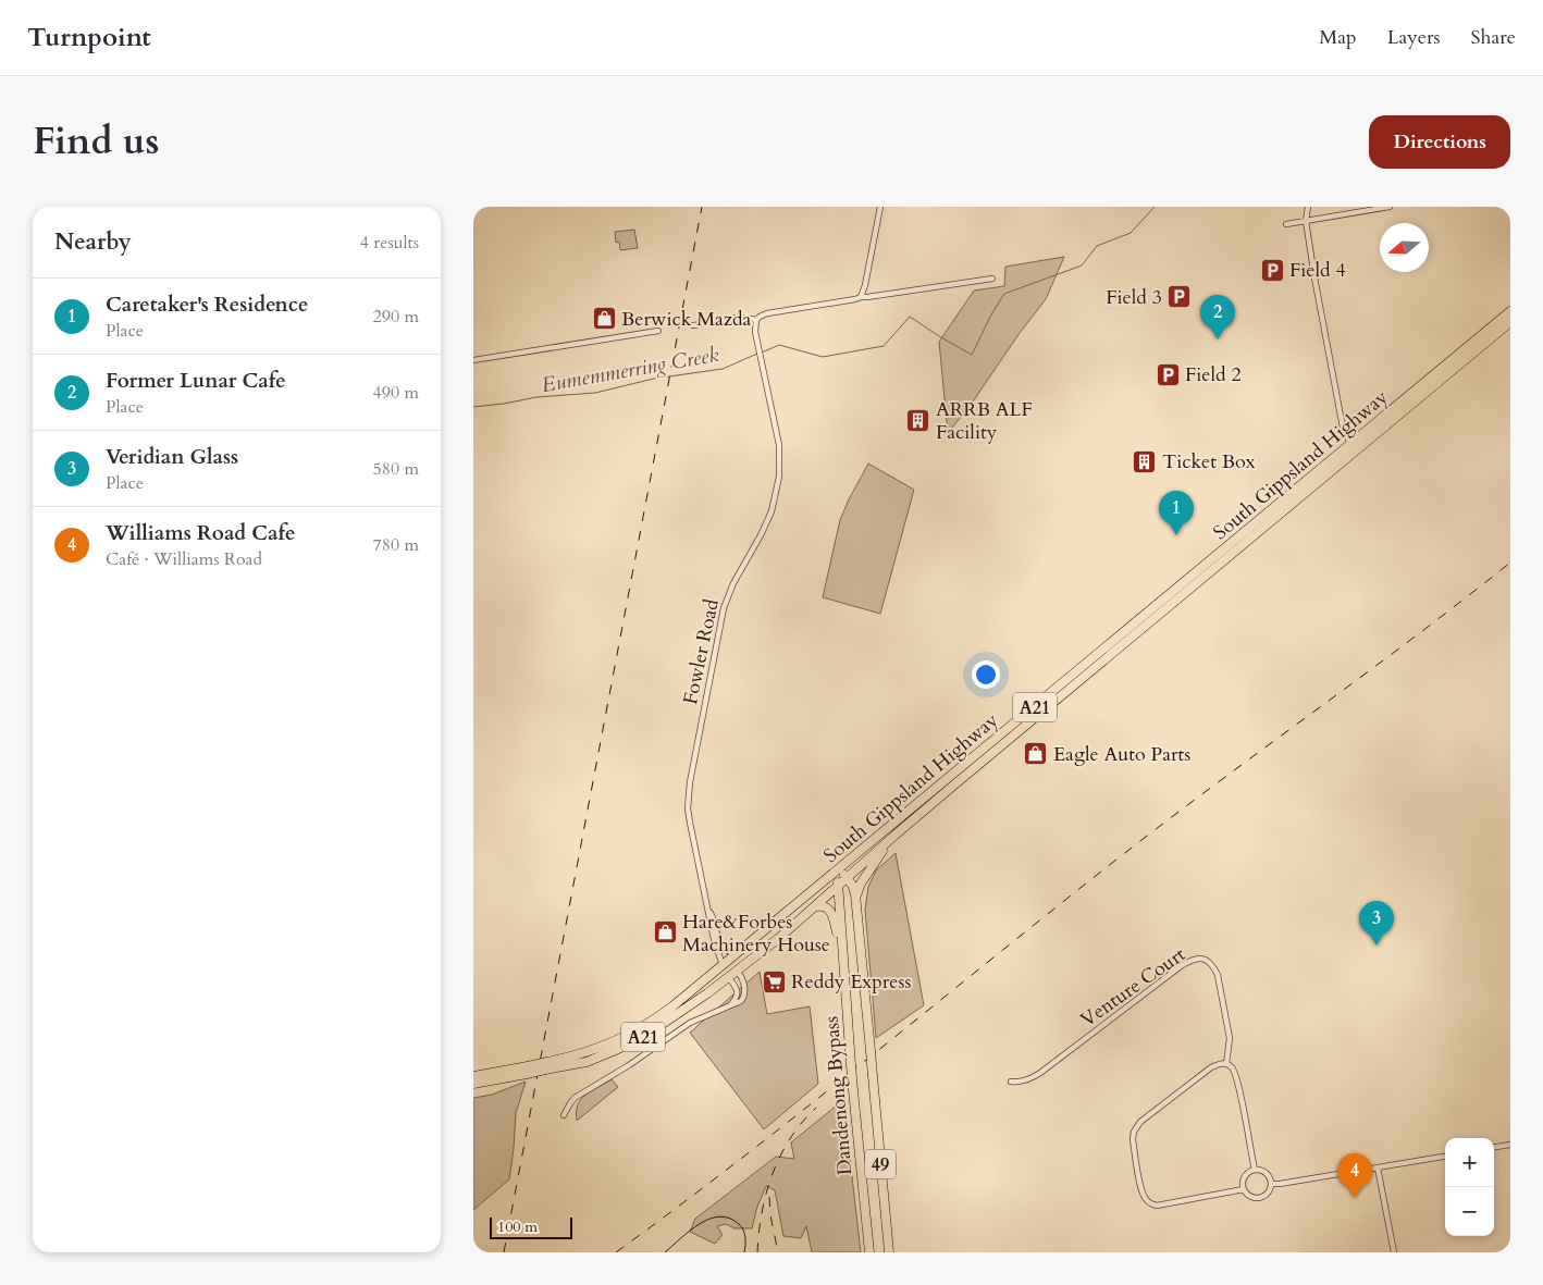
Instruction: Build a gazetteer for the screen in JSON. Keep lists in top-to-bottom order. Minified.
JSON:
{"streets":{"highway":["South Gippsland Highway","A21","Dandenong Bypass","49"],"street":["Fowler Road","Venture Court"]},"crossings":[["South Gippsland Highway","Fowler Road"],["South Gippsland Highway","Dandenong Bypass"],["South Gippsland Highway","49"],["Dandenong Bypass","49"]],"water":["Eumemmerring Creek"],"places":{"parking":["Field 4","Field 3","Field 2"],"shop":["Berwick Mazda","Eagle Auto Parts","Hare&Forbes Machinery House"],"building":["ARRB ALF Facility","Ticket Box"],"supermarket":["Reddy Express"]},"scale_bar":"100 m","north":"left","page":{"header":"Turnpoint","nav":["Map","Layers","Share"],"title":"Find us","buttons":"Directions","heading":["Nearby","4 results"],"list":[{"mark":"1","name":"Caretaker's Residence","note":"Place","value":"290 m"},{"mark":"2","name":"Former Lunar Cafe","note":"Place","value":"490 m"},{"mark":"3","name":"Veridian Glass","note":"Place","value":"580 m"},{"mark":"4","name":"Williams Road Cafe","note":"Café · Williams Road","value":"780 m"}],"pins":["2","1","3","4"],"map_buttons":["+","−"],"scale":"100 m"}}
